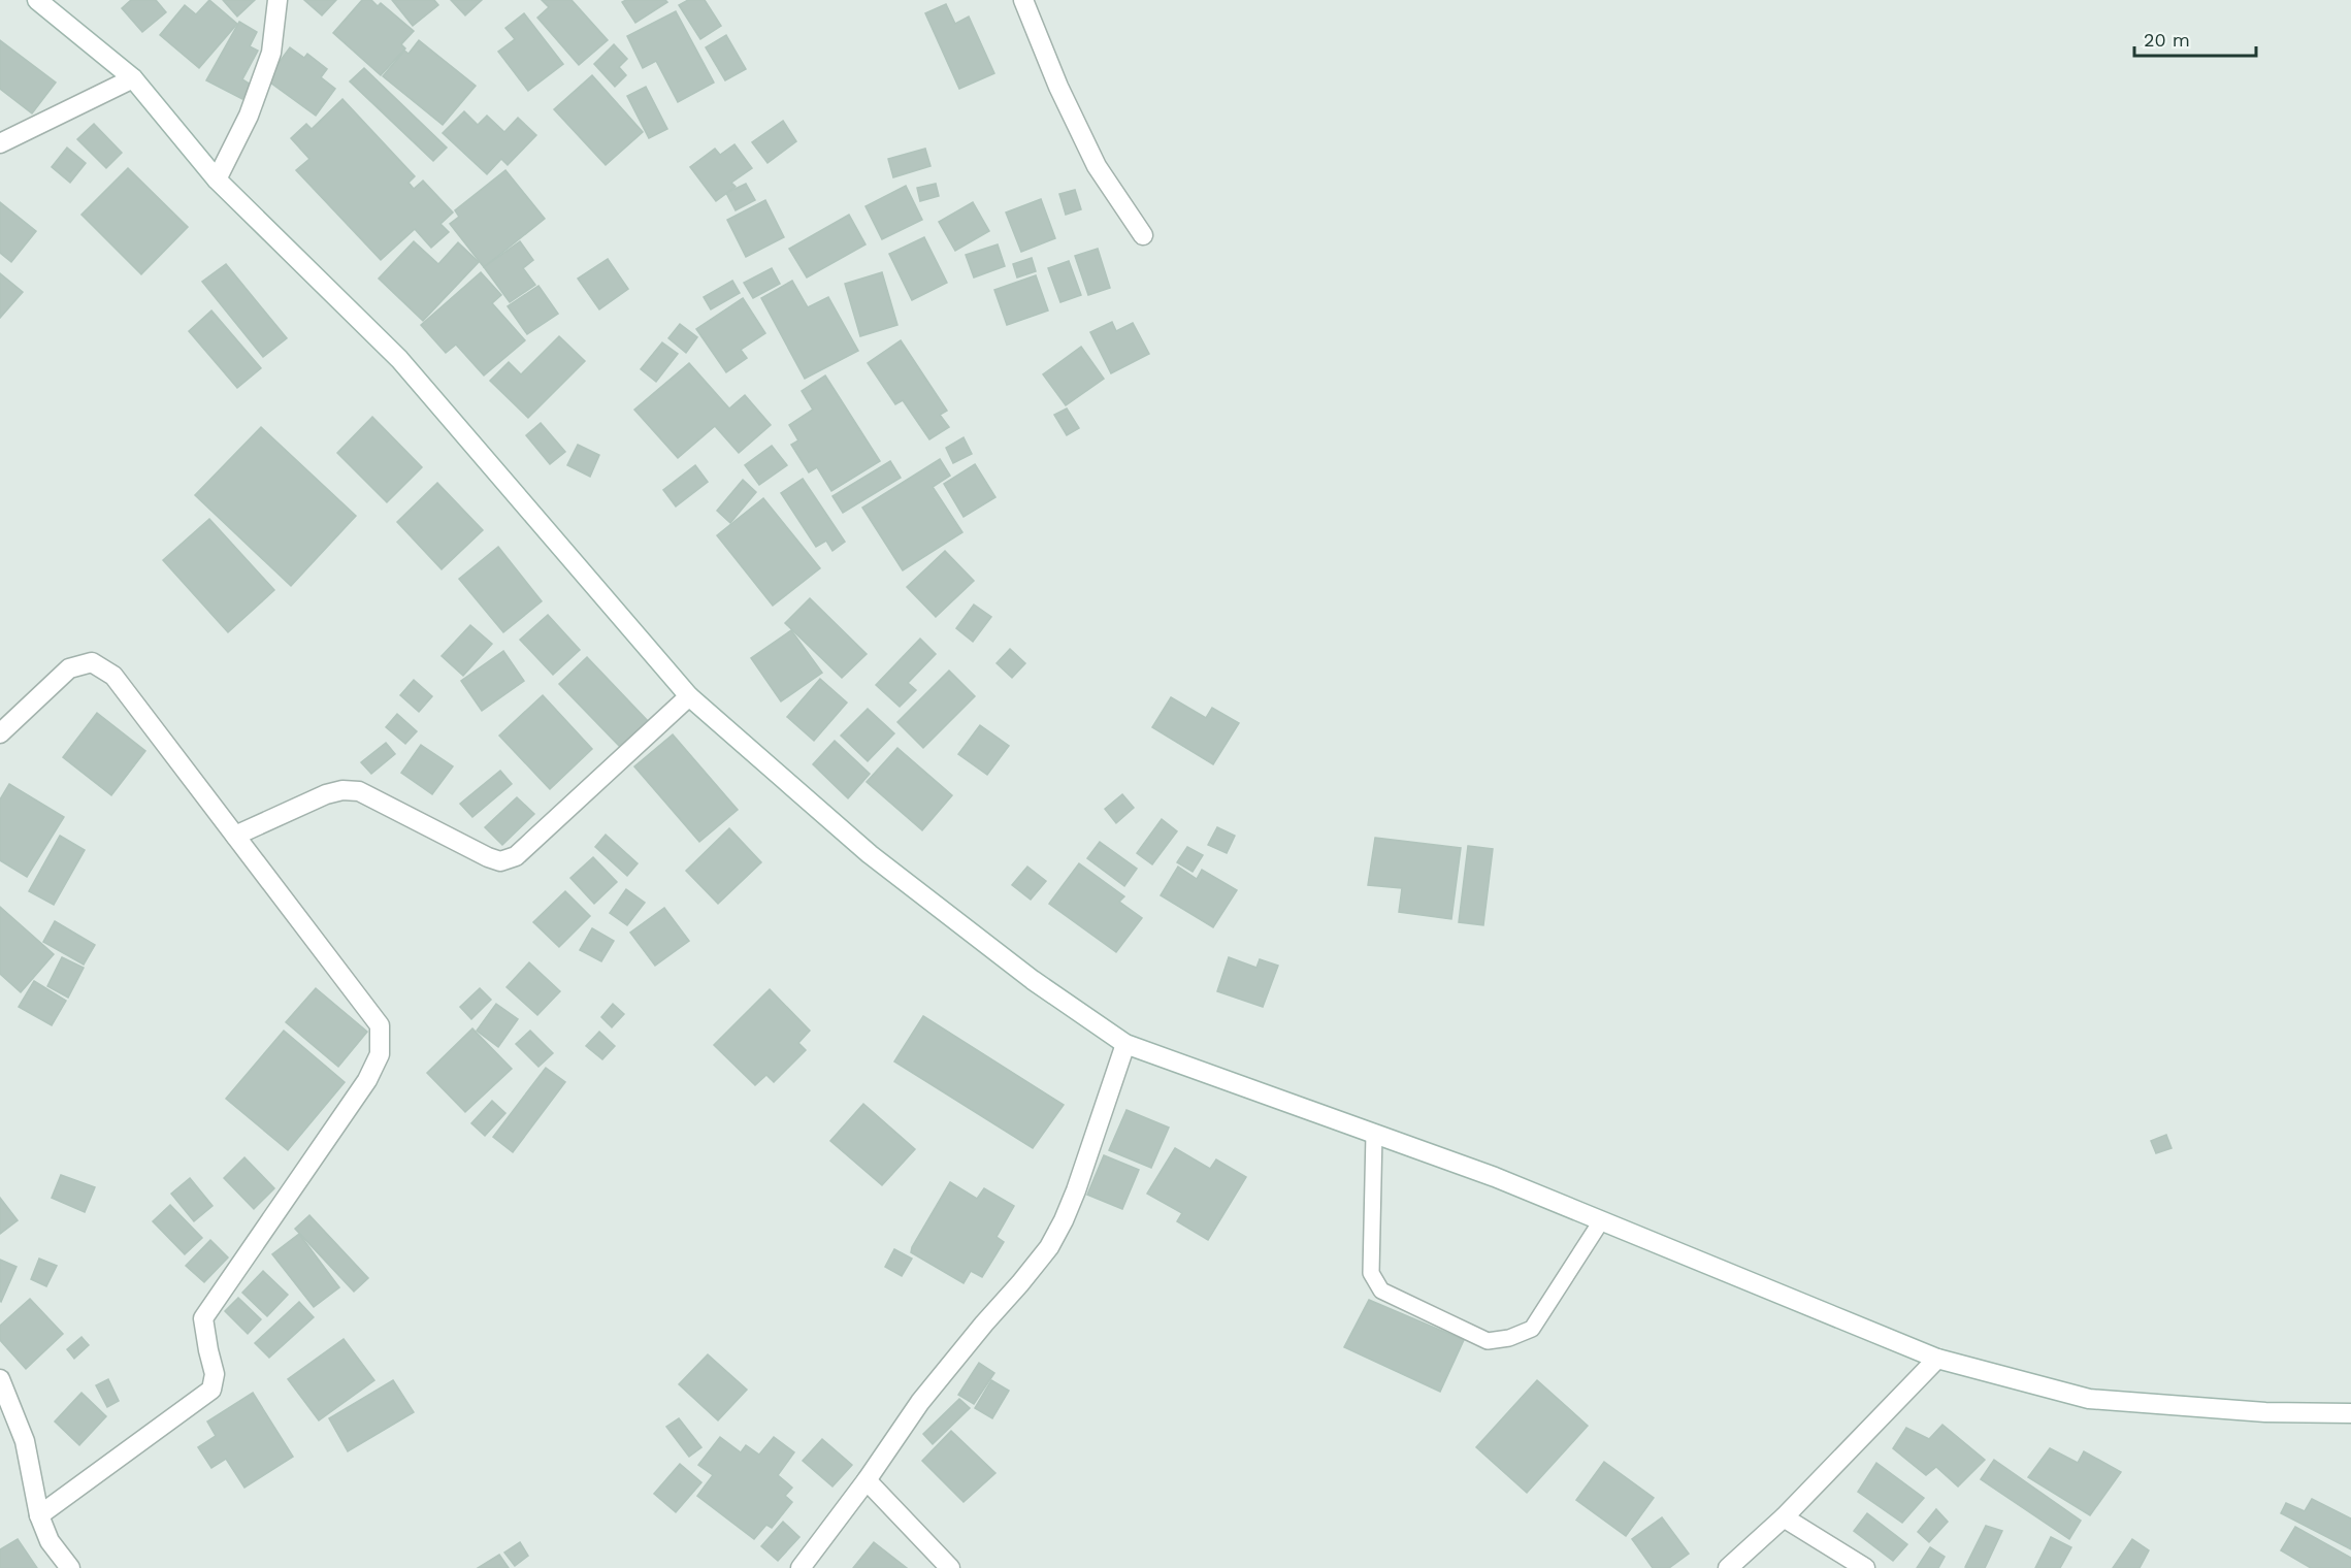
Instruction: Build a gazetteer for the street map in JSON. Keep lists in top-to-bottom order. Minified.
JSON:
{"scale_bar":"20 m"}
